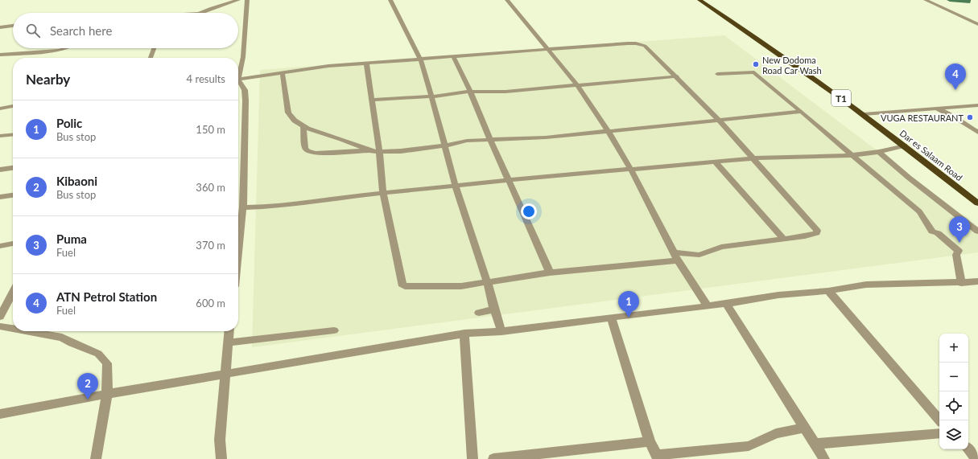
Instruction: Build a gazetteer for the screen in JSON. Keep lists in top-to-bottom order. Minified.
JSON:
{"streets":{"highway":["T1","Dar es Salaam Road"]},"places":["New Dodoma Road Car Wash","VUGA RESTAURANT"],"page":{"search":"Search here","heading":["Nearby","4 results"],"pins":["4","3","1","2"],"list":[{"mark":"1","name":"Polic","note":"Bus stop","value":"150 m"},{"mark":"2","name":"Kibaoni","note":"Bus stop","value":"360 m"},{"mark":"3","name":"Puma","note":"Fuel","value":"370 m"},{"mark":"4","name":"ATN Petrol Station","note":"Fuel","value":"600 m"}],"map_buttons":["+","−"]}}
